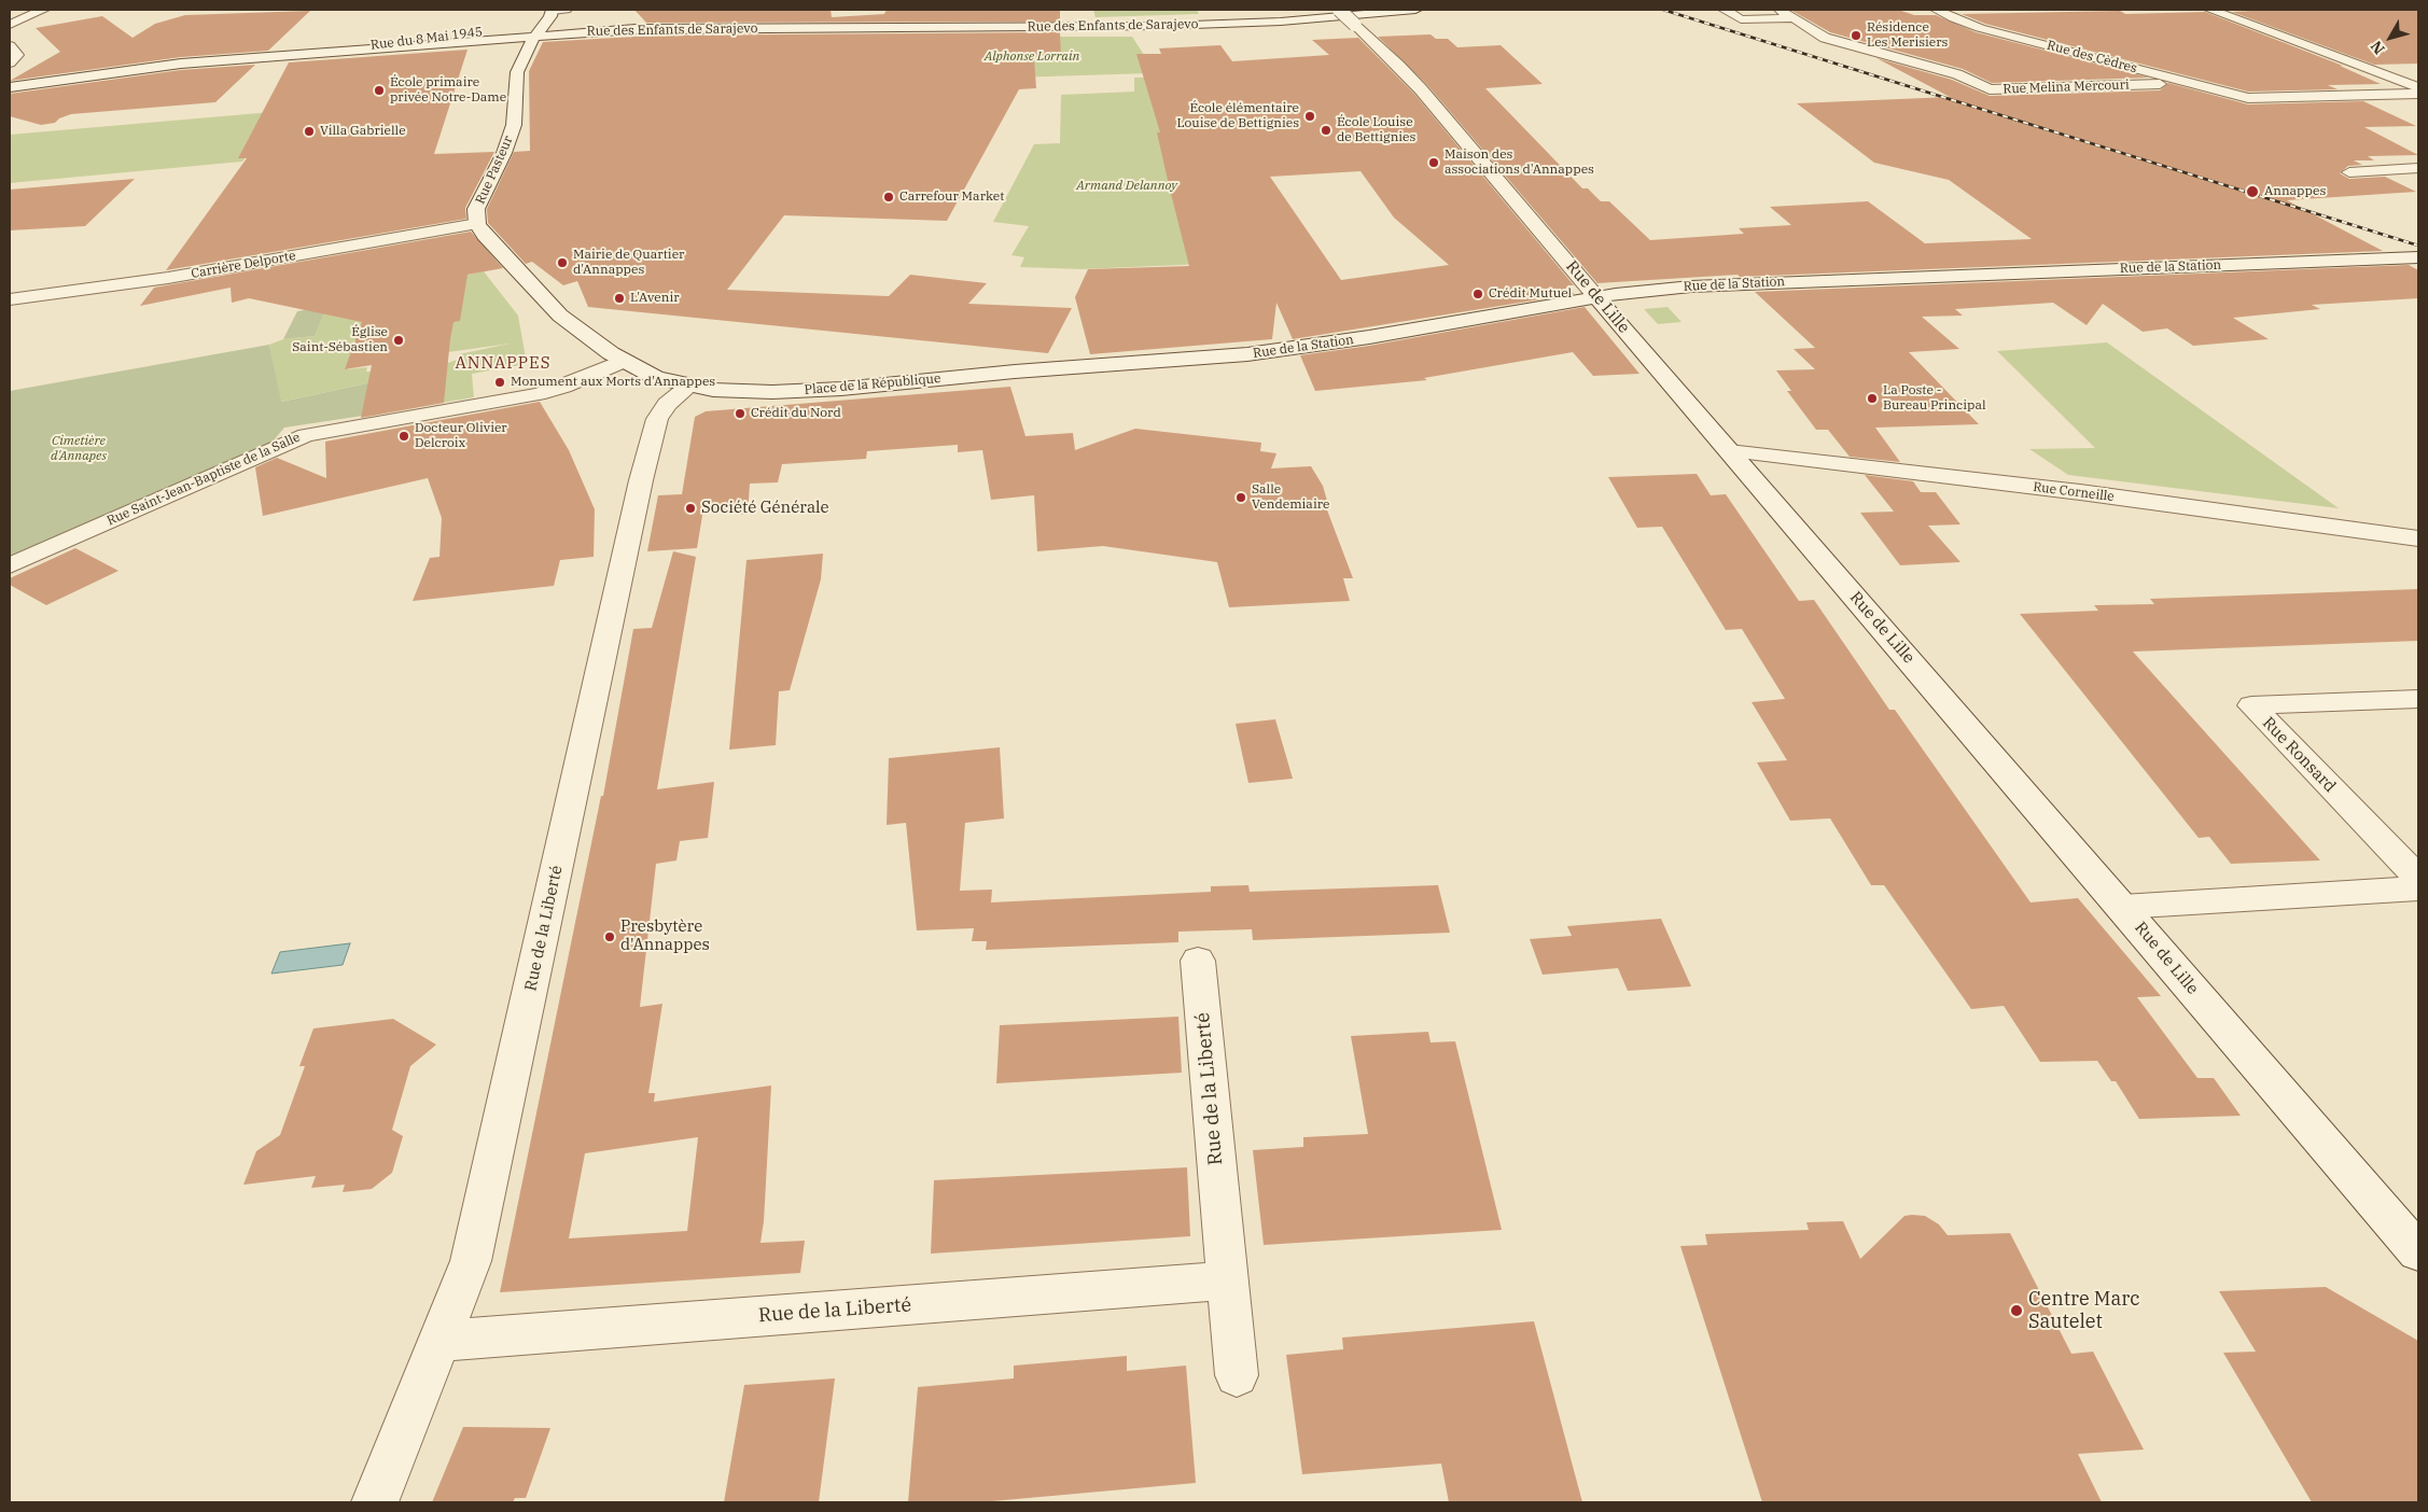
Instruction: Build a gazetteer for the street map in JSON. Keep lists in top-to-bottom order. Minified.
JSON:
{"streets":{"street":["Rue des Enfants de Sarajevo","Rue du 8 Mai 1945","Rue des Cèdres","Rue Melina Mercouri","Rue Pasteur","Carrière Delporte","Rue de la Station","Rue de Lille","Place de la République","Rue Saint-Jean-Baptiste de la Salle","Rue Corneille","Rue Ronsard","Rue de la Liberté"]},"crossings":[["Rue des Enfants de Sarajevo","Rue du 8 Mai 1945"],["Rue des Enfants de Sarajevo","Rue Pasteur"],["Rue du 8 Mai 1945","Rue Pasteur"],["Rue des Cèdres","Rue Melina Mercouri"],["Rue Pasteur","Carrière Delporte"],["Rue Pasteur","Place de la République"],["Rue de la Station","Rue de Lille"],["Rue de la Station","Place de la République"],["Rue de Lille","Rue Corneille"],["Place de la République","Rue Saint-Jean-Baptiste de la Salle"],["Place de la République","Rue de la Liberté"]],"districts":["ANNAPPES"],"parks":["Alphonse Lorrain","Armand Delannoy","Cimetière d'Annapes"],"places":["Résidence Les Merisiers","École primaire privée Notre-Dame","École élémentaire Louise de Bettignies","École Louise de Bettignies","Villa Gabrielle","Maison des associations d'Annappes","Annappes","Carrefour Market","Mairie de Quartier d'Annappes","Crédit Mutuel","L'Avenir","Église Saint-Sébastien","Monument aux Morts d'Annappes","La Poste - Bureau Principal","Crédit du Nord","Docteur Olivier Delcroix","Salle Vendemiaire","Société Générale","Presbytère d'Annappes","Centre Marc Sautelet"],"north":"bottom left"}
